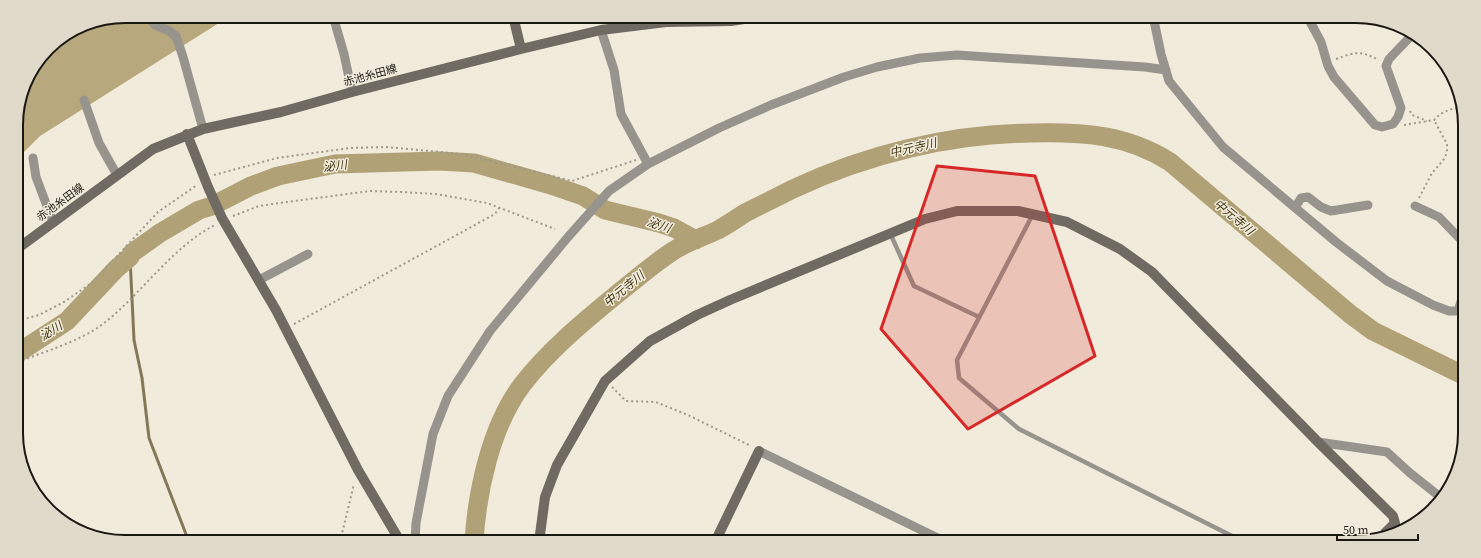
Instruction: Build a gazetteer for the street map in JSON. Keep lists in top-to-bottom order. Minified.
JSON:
{"streets":{"street":["赤池糸田線"]},"water":["中元寺川","泌川"],"scale_bar":"50 m"}
